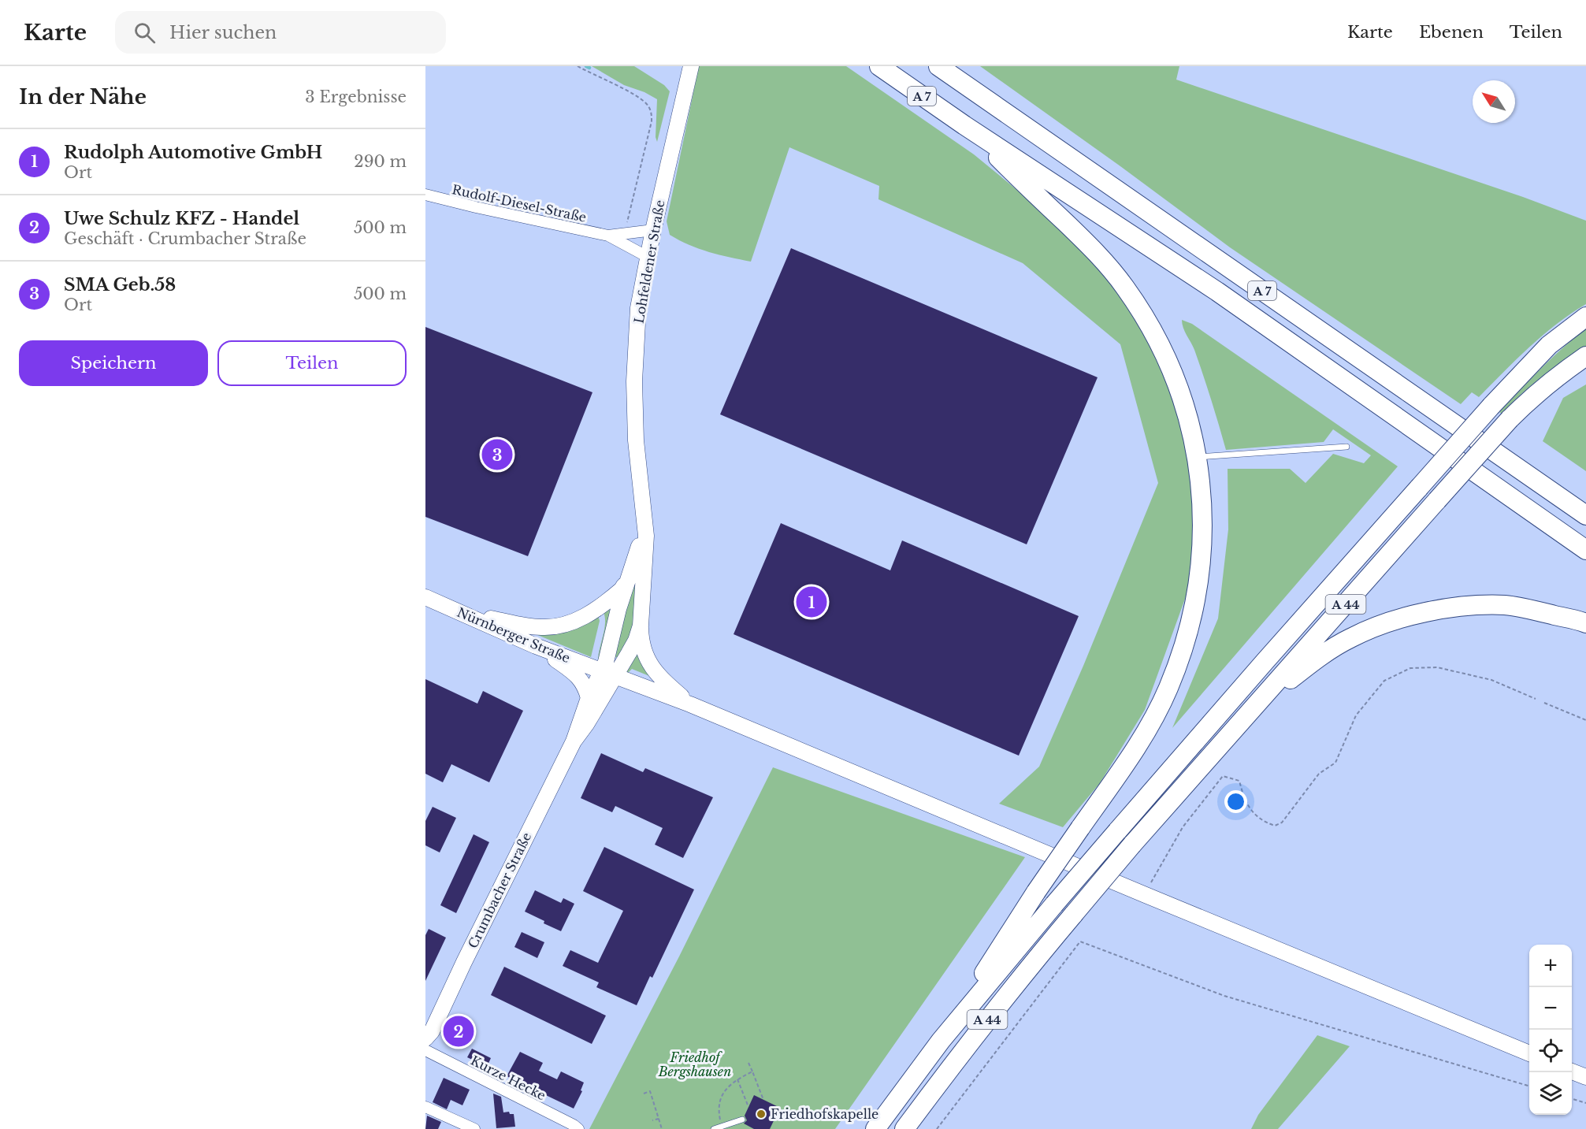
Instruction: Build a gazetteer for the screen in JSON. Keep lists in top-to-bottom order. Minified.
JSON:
{"streets":{"highway":["A 7","A 44"],"main road":["Lohfeldener Straße","Nürnberger Straße","Crumbacher Straße"],"street":["Rudolf-Diesel-Straße","Kurze Hecke"]},"crossings":[["Rudolf-Diesel-Straße","Lohfeldener Straße"],["Lohfeldener Straße","Nürnberger Straße"],["Lohfeldener Straße","Crumbacher Straße"],["Nürnberger Straße","Crumbacher Straße"]],"parks":["Friedhof Bergshausen"],"places":["Friedhofskapelle"],"north":"top left","page":{"header":"Karte","search":"Hier suchen","nav":["Karte","Ebenen","Teilen"],"heading":["In der Nähe","3 Ergebnisse"],"list":[{"mark":"1","name":"Rudolph Automotive GmbH","note":"Ort","value":"290 m"},{"mark":"2","name":"Uwe Schulz KFZ - Handel","note":"Geschäft · Crumbacher Straße","value":"500 m"},{"mark":"3","name":"SMA Geb.58","note":"Ort","value":"500 m"}],"buttons":["Speichern","Teilen"],"pins":["3","1","2"],"map_buttons":["+","−"]}}
